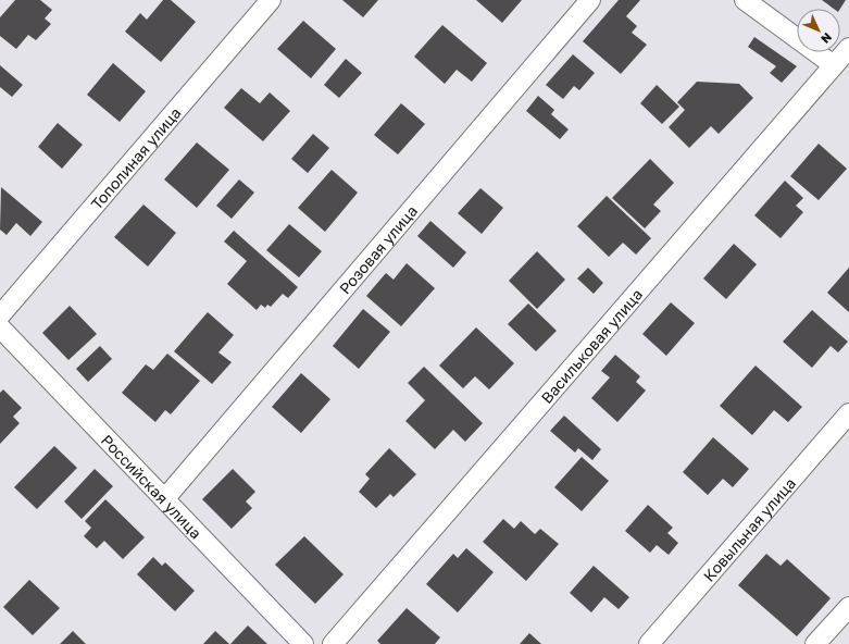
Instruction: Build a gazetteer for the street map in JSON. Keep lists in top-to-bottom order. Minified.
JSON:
{"streets":{"street":["Тополиная улица","Розовая улица","Васильковая улица","Российская улица","Ковыльная улица"]},"crossings":[["Розовая улица","Российская улица"]],"north":"bottom right"}
